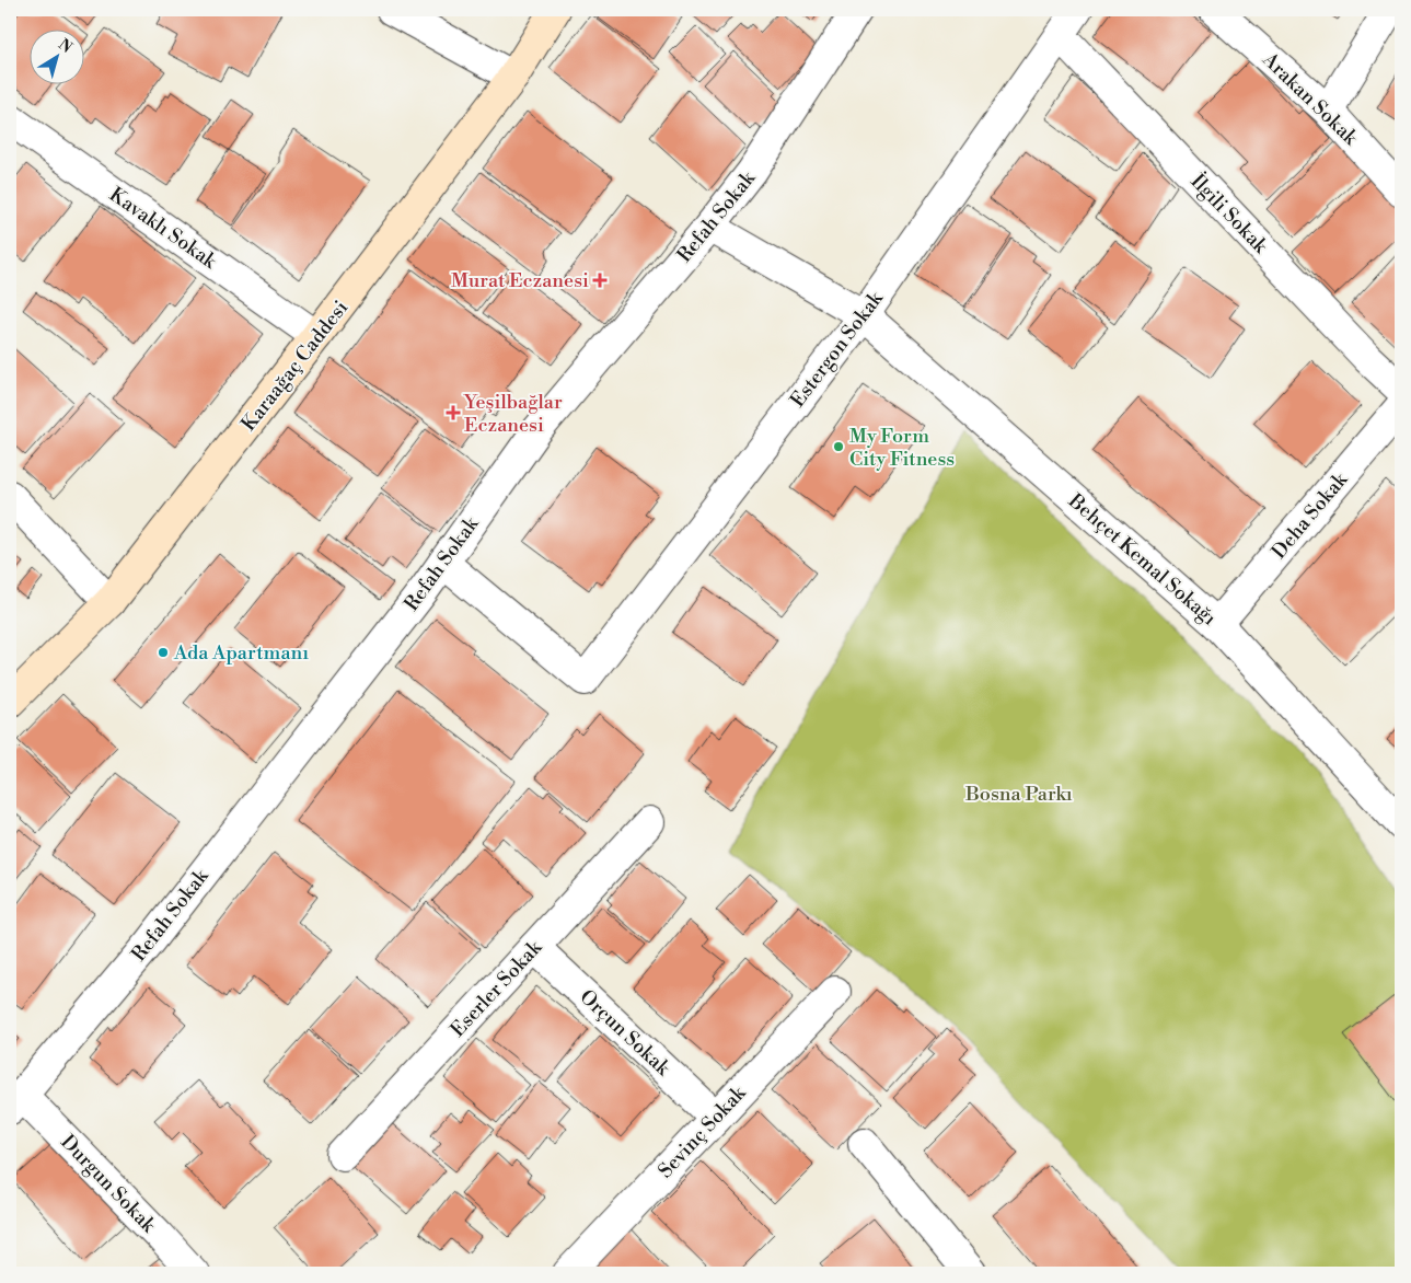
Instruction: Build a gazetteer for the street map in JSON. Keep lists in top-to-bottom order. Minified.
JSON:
{"streets":{"street":["Arakan Sokak","İlgili Sokak","Refah Sokak","Kavaklı Sokak","Estergon Sokak","Karaağaç Caddesi","Deha Sokak","Behçet Kemal Sokağı","Eserler Sokak","Orçun Sokak","Sevinç Sokak","Durgun Sokak"]},"crossings":[["İlgili Sokak","Estergon Sokak"],["Refah Sokak","Estergon Sokak"],["Refah Sokak","Behçet Kemal Sokağı"],["Refah Sokak","Durgun Sokak"],["Kavaklı Sokak","Karaağaç Caddesi"],["Estergon Sokak","Behçet Kemal Sokağı"],["Deha Sokak","Behçet Kemal Sokağı"],["Eserler Sokak","Orçun Sokak"],["Orçun Sokak","Sevinç Sokak"]],"parks":["Bosna Parkı"],"places":{"health":["Murat Eczanesi","Yeşilbağlar Eczanesi"],"other":["My Form City Fitness","Ada Apartmanı"]},"north":"top right"}
